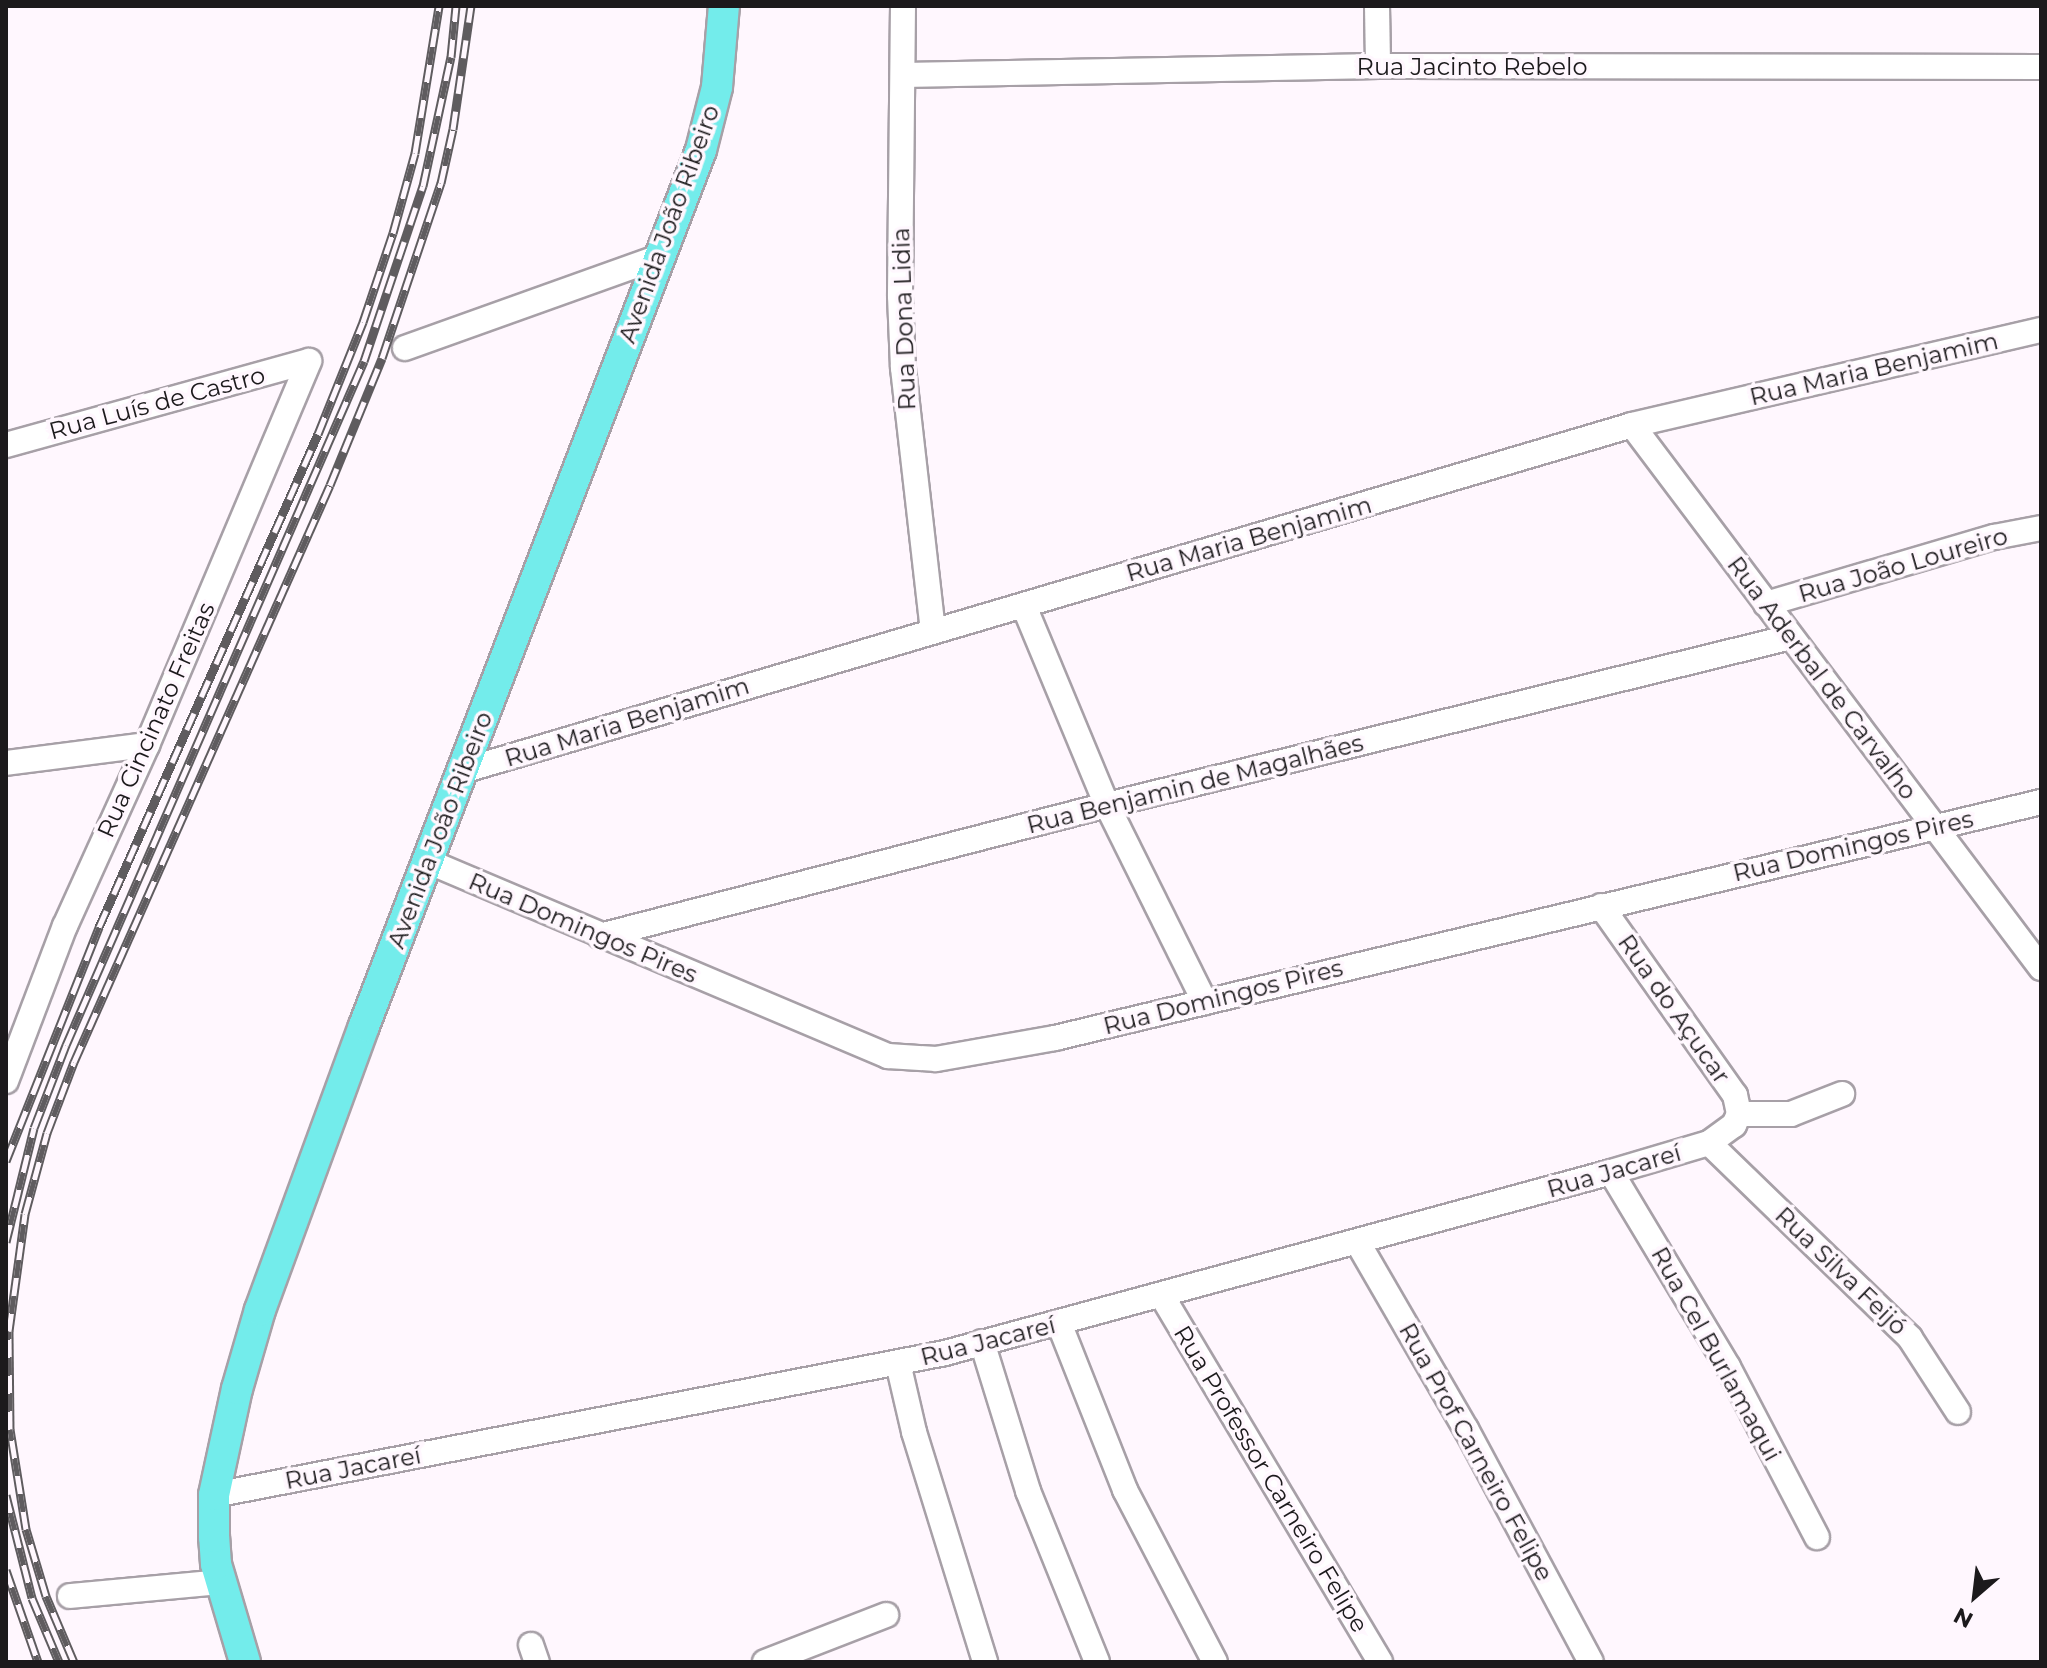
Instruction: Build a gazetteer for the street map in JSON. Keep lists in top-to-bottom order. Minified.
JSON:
{"streets":{"main road":["Avenida João Ribeiro"],"street":["Rua Jacinto Rebelo","Rua Dona Lidia","Rua Maria Benjamim","Rua Luís de Castro","Rua João Loureiro","Rua Aderbal de Carvalho","Rua Cincinato Freitas","Rua Benjamin de Magalhães","Rua Domingos Pires","Rua do Açucar","Rua Jacareí","Rua Silva Feijó","Rua Cel Burlamaqui","Rua Prof Carneiro Felipe","Rua Professor Carneiro Felipe"]},"crossings":[["Rua Jacinto Rebelo","Rua Dona Lidia"],["Avenida João Ribeiro","Rua Maria Benjamim"],["Avenida João Ribeiro","Rua Domingos Pires"],["Avenida João Ribeiro","Rua Jacareí"],["Rua Dona Lidia","Rua Maria Benjamim"],["Rua Maria Benjamim","Rua Aderbal de Carvalho"],["Rua Luís de Castro","Rua Cincinato Freitas"],["Rua João Loureiro","Rua Aderbal de Carvalho"],["Rua Aderbal de Carvalho","Rua Benjamin de Magalhães"],["Rua Aderbal de Carvalho","Rua Domingos Pires"],["Rua Benjamin de Magalhães","Rua Domingos Pires"],["Rua Domingos Pires","Rua do Açucar"],["Rua do Açucar","Rua Jacareí"],["Rua Jacareí","Rua Silva Feijó"],["Rua Jacareí","Rua Cel Burlamaqui"],["Rua Jacareí","Rua Prof Carneiro Felipe"],["Rua Jacareí","Rua Professor Carneiro Felipe"]],"north":"bottom left"}
